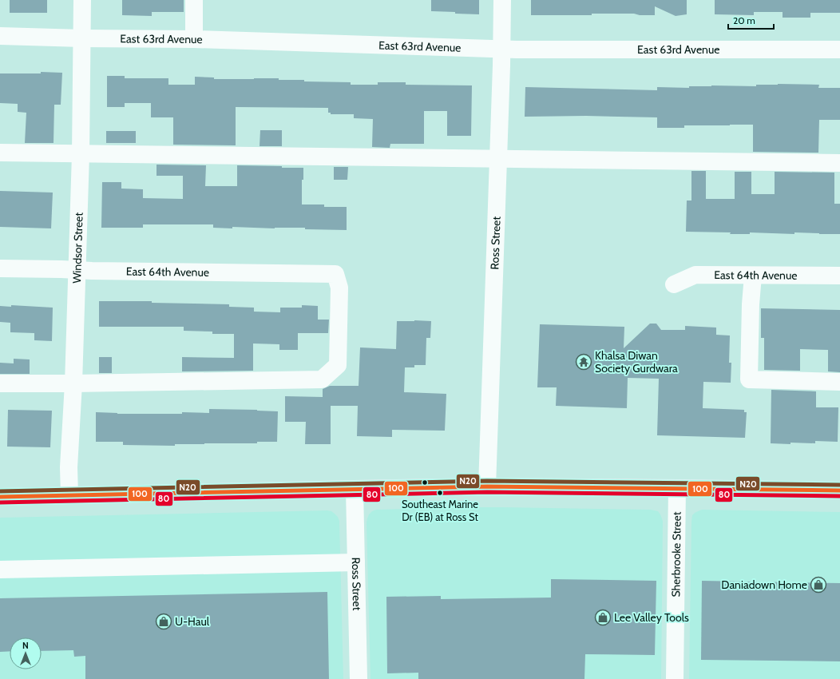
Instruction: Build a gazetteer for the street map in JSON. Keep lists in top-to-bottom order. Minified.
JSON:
{"streets":{"street":["East 63rd Avenue","Ross Street","Windsor Street","East 64th Avenue","Sherbrooke Street"]},"crossings":[["East 63rd Avenue","Ross Street"],["East 63rd Avenue","Windsor Street"],["Windsor Street","East 64th Avenue"]],"places":{"temple":["Khalsa Diwan Society Gurdwara"],"other":["Southeast Marine Dr (EB) at Ross St"],"shop":["Daniadown Home","Lee Valley Tools","U-Haul"]},"lines":["transit line N20","transit line 100","transit line 80"],"scale_bar":"20 m","north":"top"}
